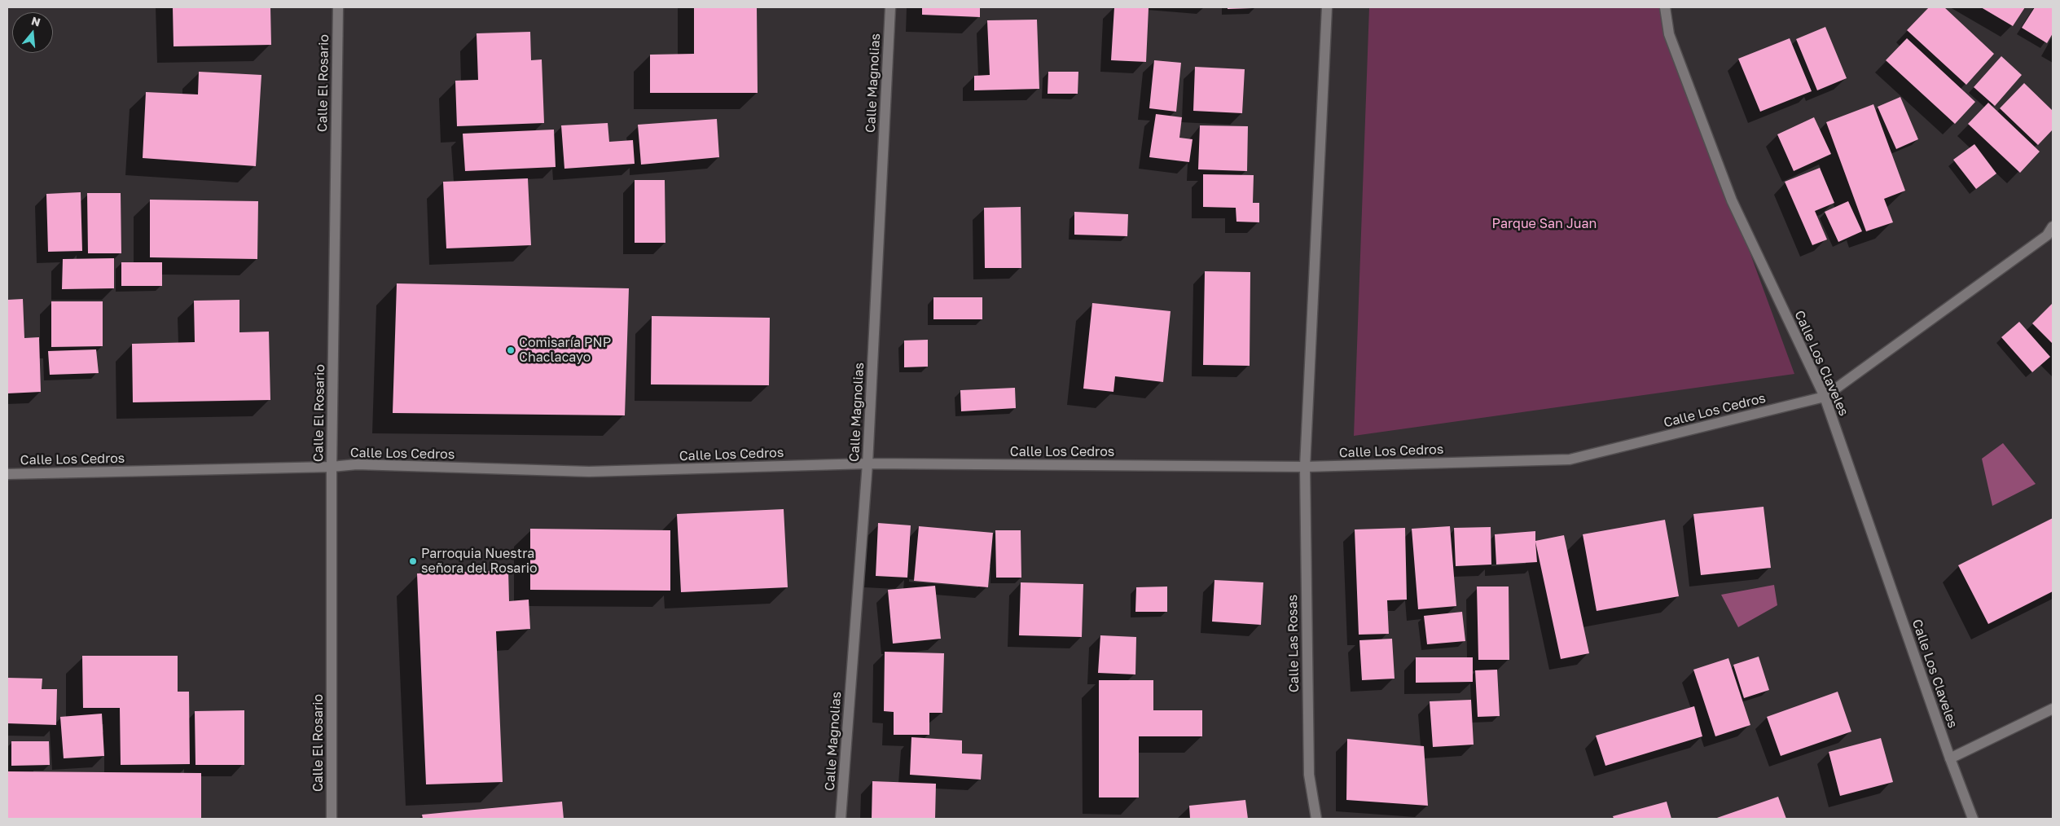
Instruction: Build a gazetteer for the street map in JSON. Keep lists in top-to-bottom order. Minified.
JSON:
{"streets":{"street":["Calle El Rosario","Calle Magnolias","Calle Los Claveles","Calle Los Cedros","Calle Las Rosas"]},"crossings":[["Calle El Rosario","Calle Los Cedros"],["Calle Magnolias","Calle Los Cedros"],["Calle Los Claveles","Calle Los Cedros"],["Calle Los Cedros","Calle Las Rosas"]],"parks":["Parque San Juan"],"places":["Comisaría PNP Chaclacayo","Parroquia Nuestra señora del Rosario"],"north":"top"}
